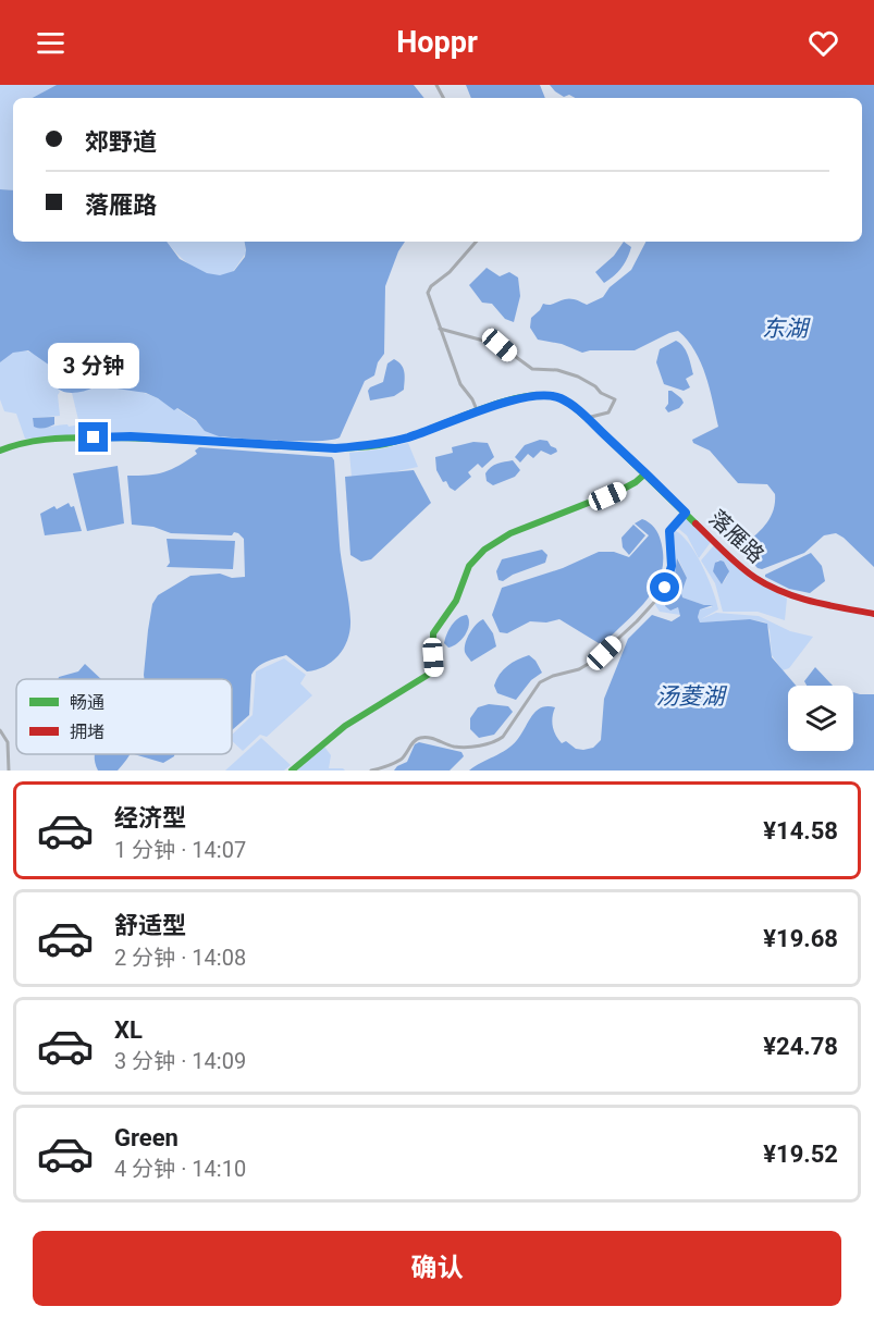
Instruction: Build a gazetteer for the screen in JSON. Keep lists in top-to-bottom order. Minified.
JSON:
{"streets":{"street":["落雁路"]},"water":["东湖","汤菱湖"],"legend":["畅通","拥堵"],"page":{"header":"Hoppr","banner":["郊野道","落雁路"],"bubble":"3 分钟","list":[{"name":"经济型","note":"1 分钟 · 14:07","value":"¥14.58"},{"name":"舒适型","note":"2 分钟 · 14:08","value":"¥19.68"},{"name":"XL","note":"3 分钟 · 14:09","value":"¥24.78"},{"name":"Green","note":"4 分钟 · 14:10","value":"¥19.52"}],"buttons":"确认"}}
